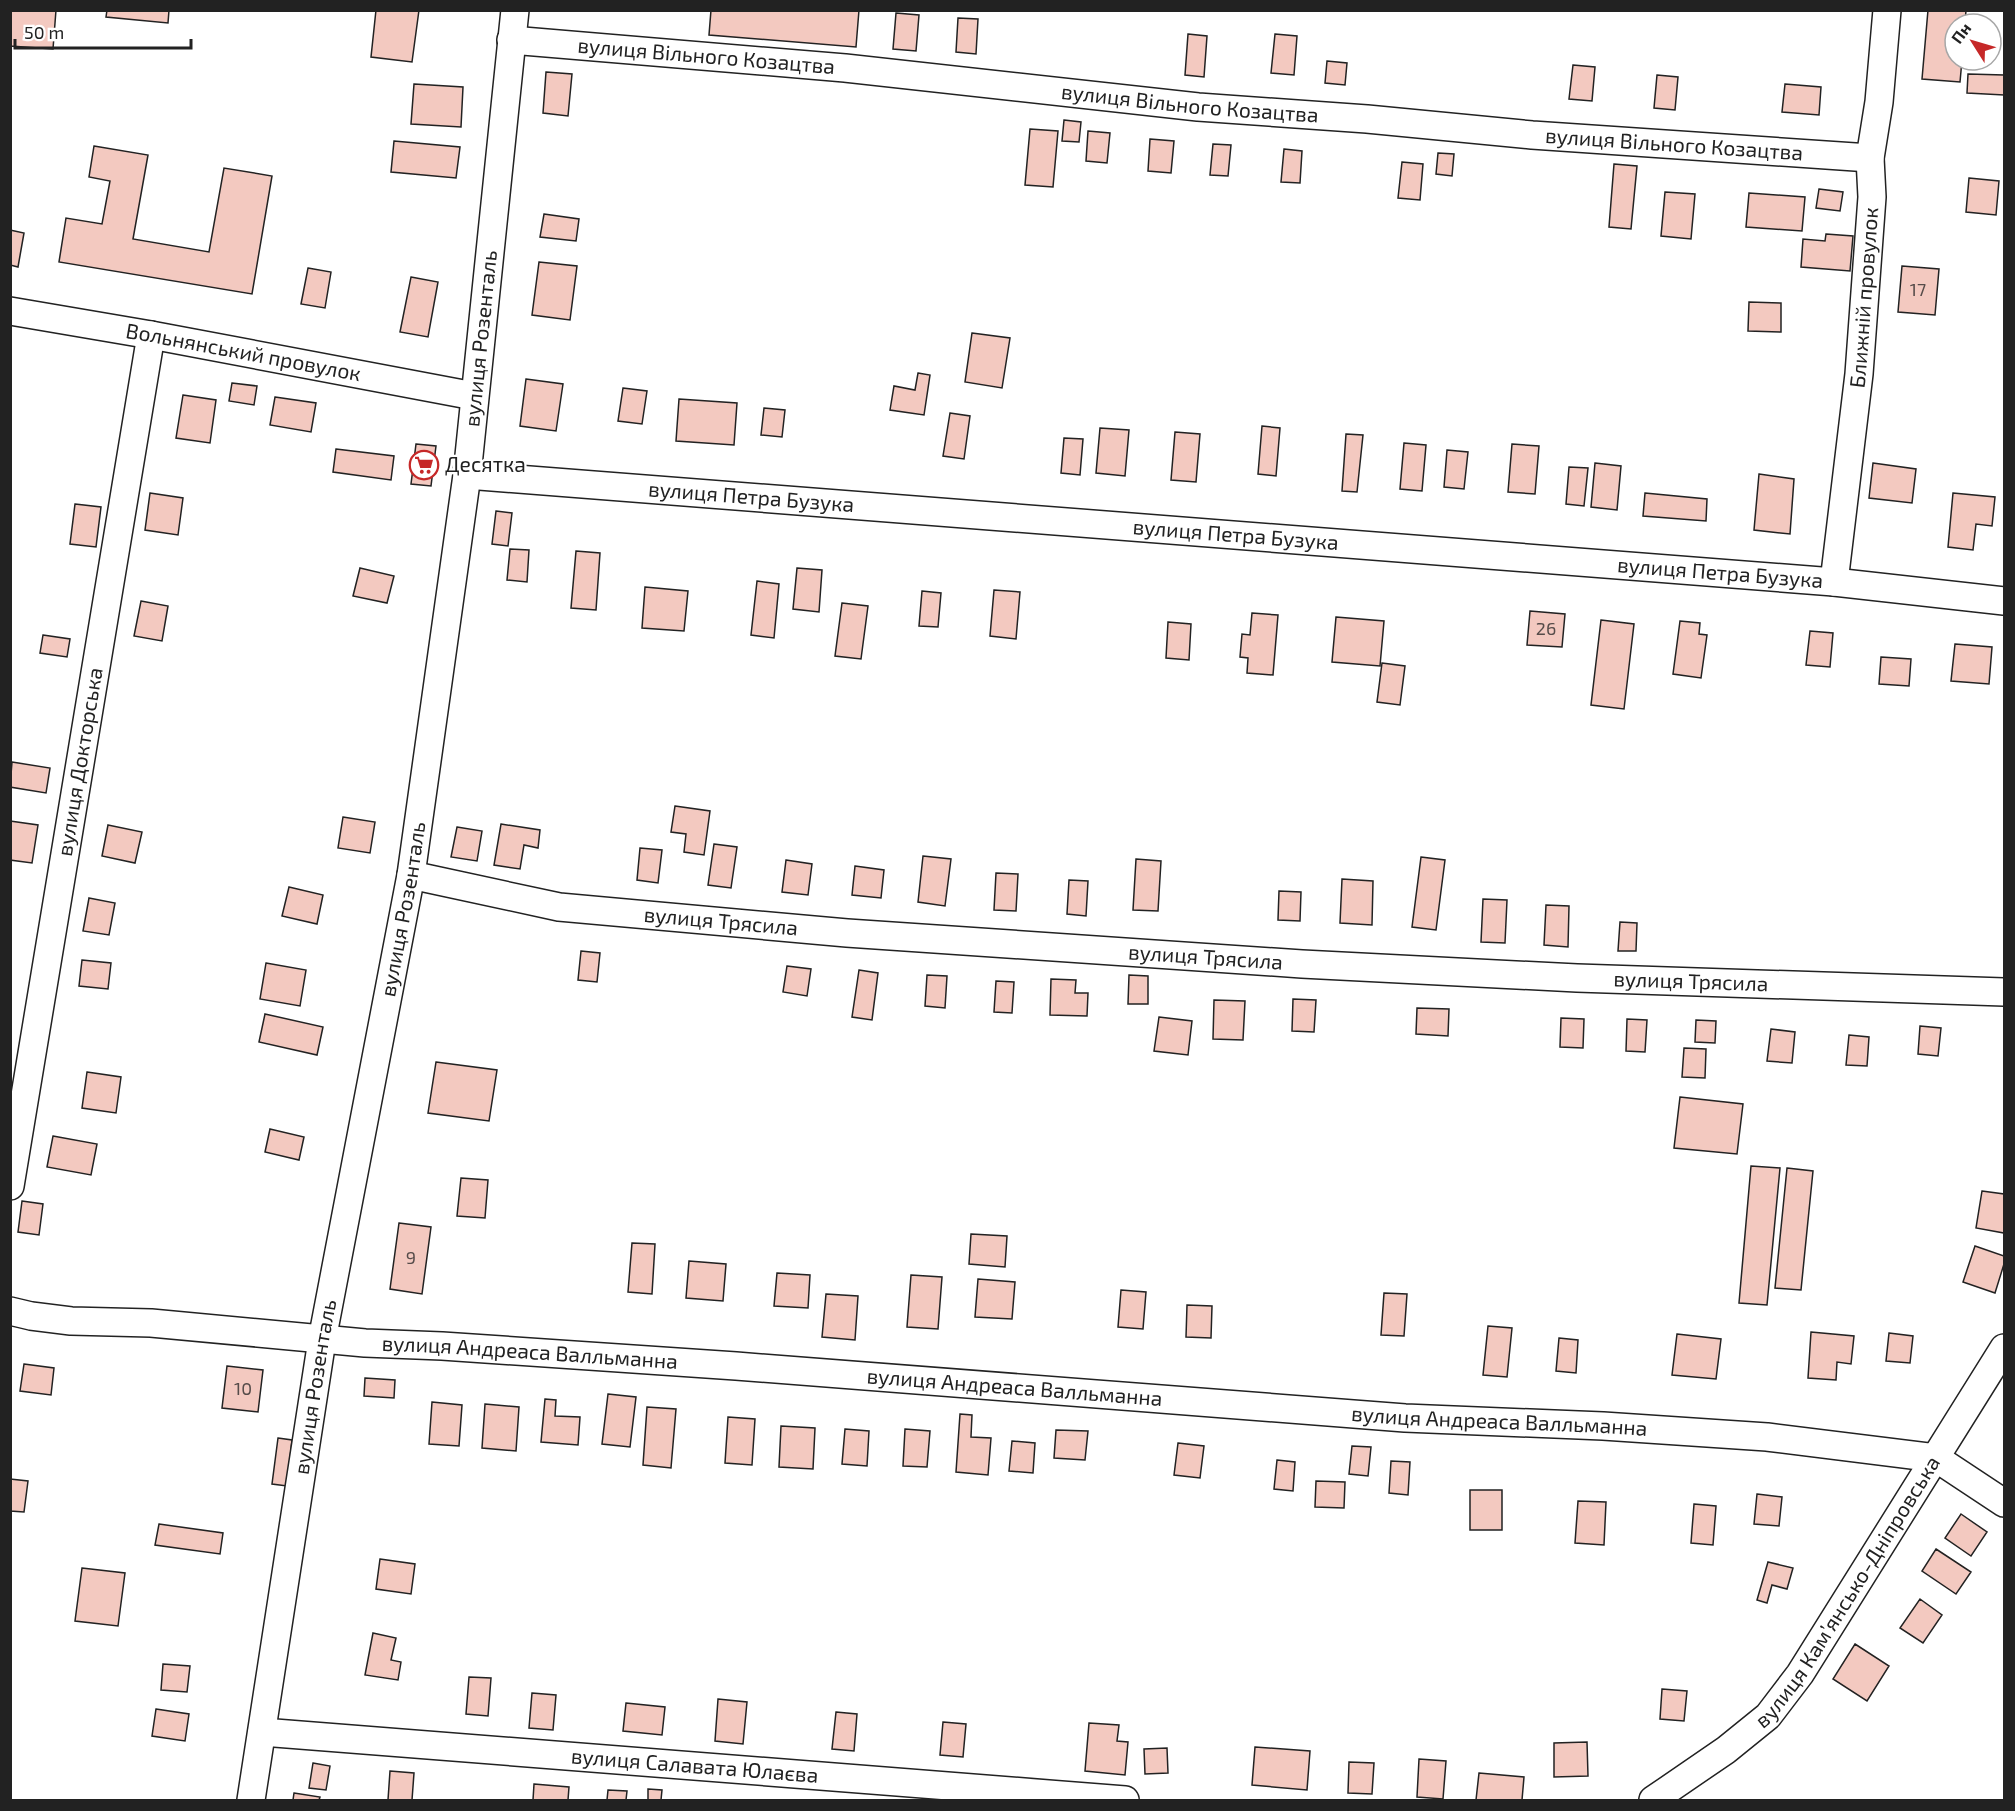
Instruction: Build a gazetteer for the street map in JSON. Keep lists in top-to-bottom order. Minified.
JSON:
{"streets":{"street":["вулиця Вільного Козацтва","Ближній провулок","вулиця Розенталь","Вольнянський провулок","вулиця Петра Бузука","вулиця Докторська","вулиця Трясила","вулиця Андреаса Валльманна","вулиця Кам’янсько-Дніпровська","вулиця Салавата Юлаєва"]},"crossings":[["вулиця Вільного Козацтва","Ближній провулок"],["вулиця Вільного Козацтва","вулиця Розенталь"],["Ближній провулок","вулиця Петра Бузука"],["вулиця Розенталь","Вольнянський провулок"],["вулиця Розенталь","вулиця Петра Бузука"],["вулиця Розенталь","вулиця Трясила"],["вулиця Розенталь","вулиця Андреаса Валльманна"],["вулиця Розенталь","вулиця Салавата Юлаєва"],["Вольнянський провулок","вулиця Докторська"],["вулиця Андреаса Валльманна","вулиця Кам’янсько-Дніпровська"]],"places":{"supermarket":["Десятка"]},"house_numbers":["17","26","9","10"],"scale_bar":"50 m","north":"top left"}
